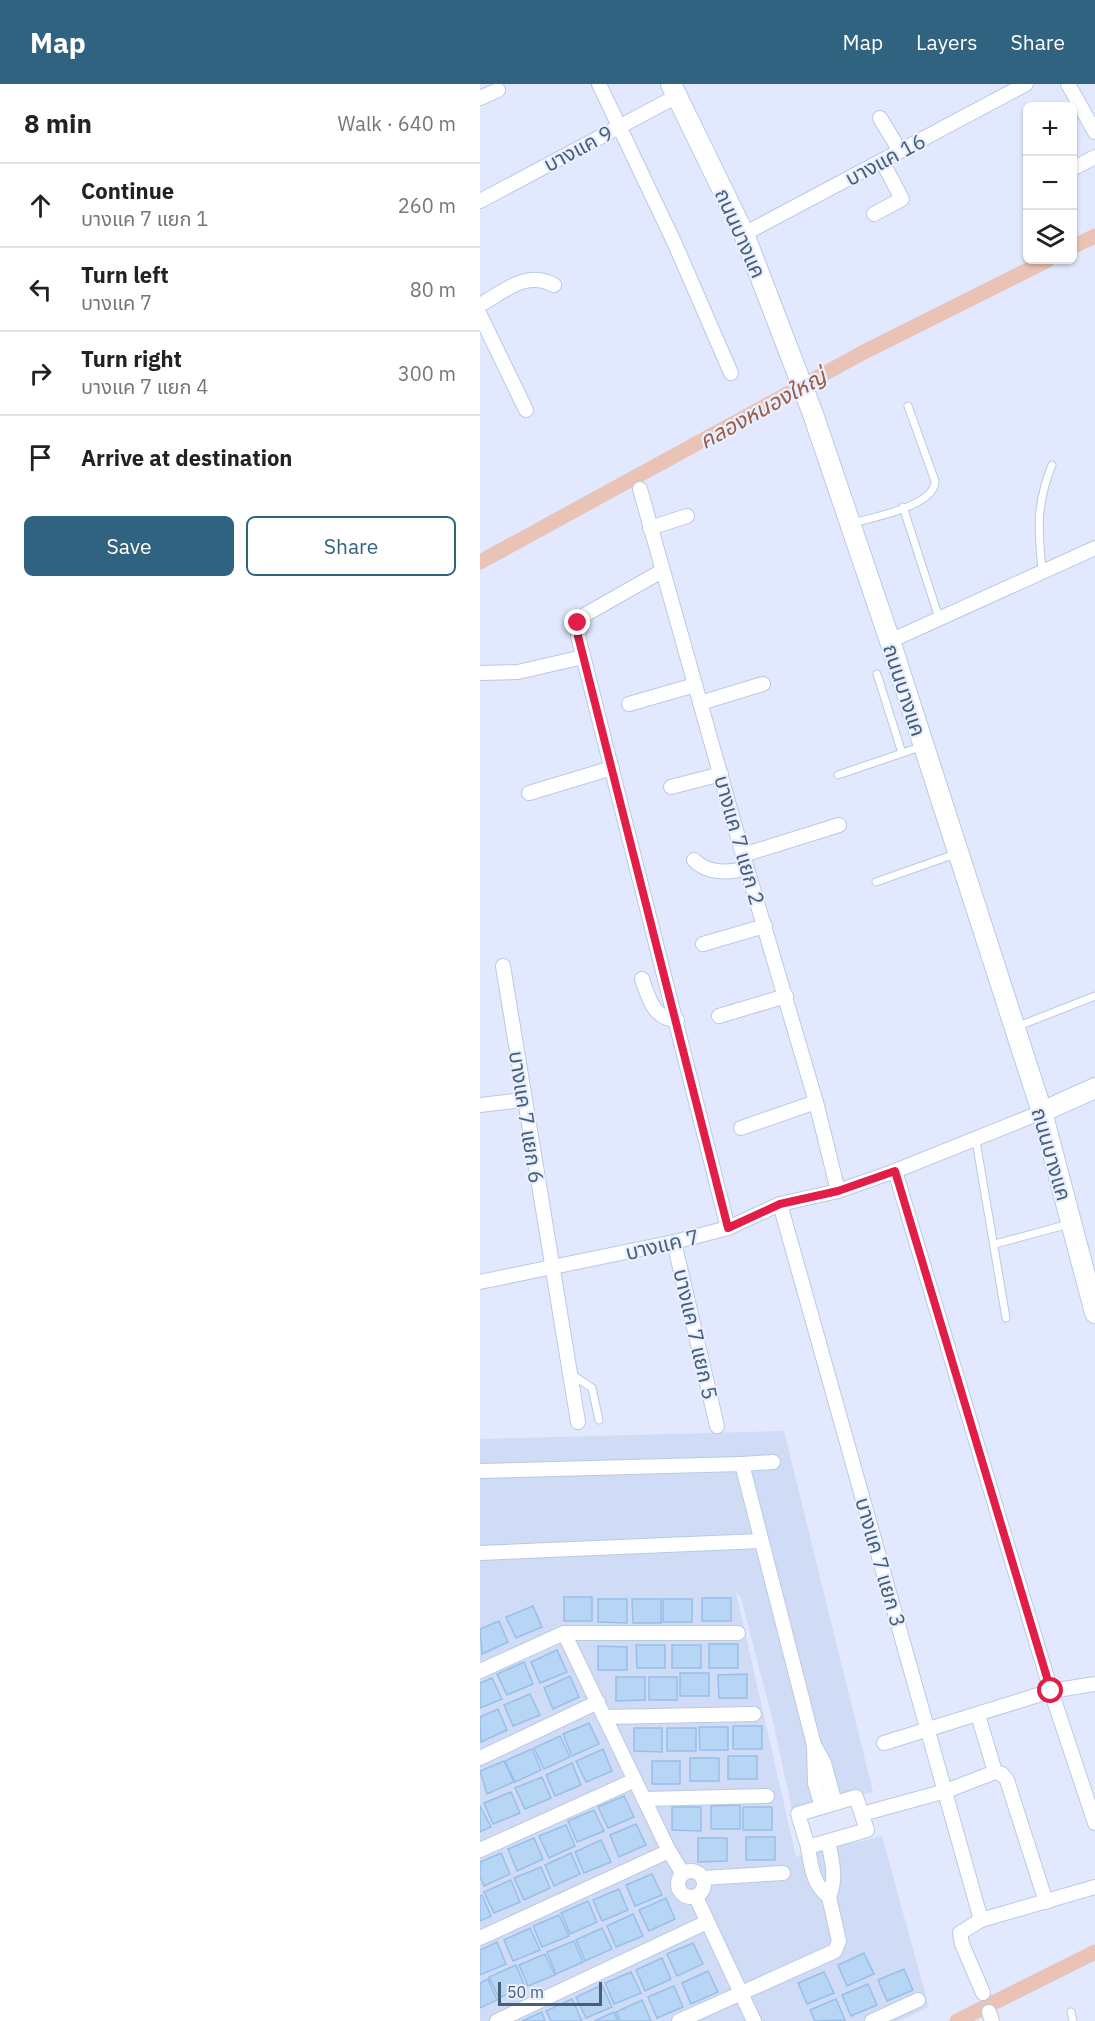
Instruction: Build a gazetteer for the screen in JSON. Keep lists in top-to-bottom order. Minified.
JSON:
{"streets":{"main road":["ถนนบางแค"],"street":["บางแค 9","บางแค 16","บางแค 7 แยก 2","บางแค 7 แยก 6","บางแค 7","บางแค 7 แยก 5","บางแค 7 แยก 3"]},"crossings":[["บางแค 9","ถนนบางแค"],["บางแค 16","ถนนบางแค"],["ถนนบางแค","บางแค 7"],["บางแค 7 แยก 2","บางแค 7"],["บางแค 7 แยก 6","บางแค 7"],["บางแค 7","บางแค 7 แยก 5"],["บางแค 7","บางแค 7 แยก 3"]],"water":["คลองหนองใหญ่"],"scale_bar":"50 m","page":{"header":"Map","nav":["Map","Layers","Share"],"heading":["8 min","Walk · 640 m"],"map_buttons":["+","−"],"list":[["Continue","บางแค 7 แยก 1","260 m"],["Turn left","บางแค 7","80 m"],["Turn right","บางแค 7 แยก 4","300 m"],"Arrive at destination"],"buttons":["Save","Share"],"scale":"50 m"}}
